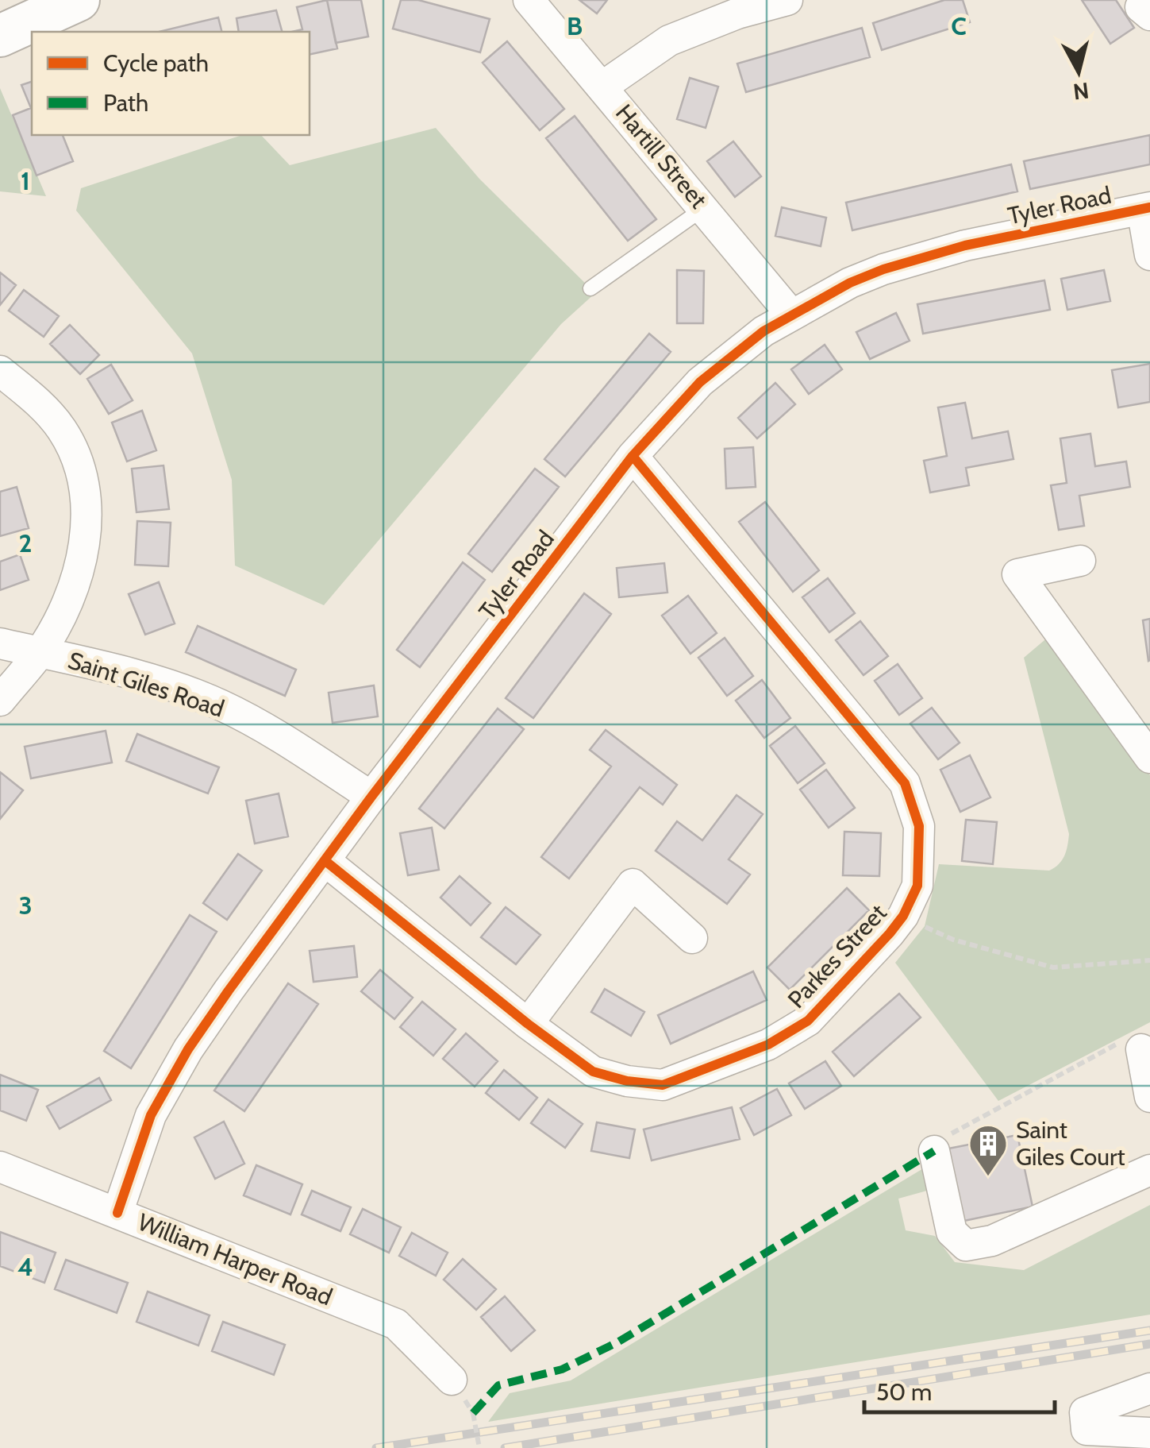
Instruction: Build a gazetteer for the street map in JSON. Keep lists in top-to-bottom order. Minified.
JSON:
{"streets":{"street":["Hartill Street","Tyler Road","Saint Giles Road","Parkes Street","William Harper Road"]},"crossings":[["Hartill Street","Tyler Road"],["Tyler Road","Saint Giles Road"],["Tyler Road","Parkes Street"],["Tyler Road","William Harper Road"]],"places":{"building":["Saint Giles Court"]},"legend":["Cycle path","Path"],"scale_bar":"50 m","north":"bottom","grid":{"columns":["B","C"],"rows":["1","2","3","4"]}}
